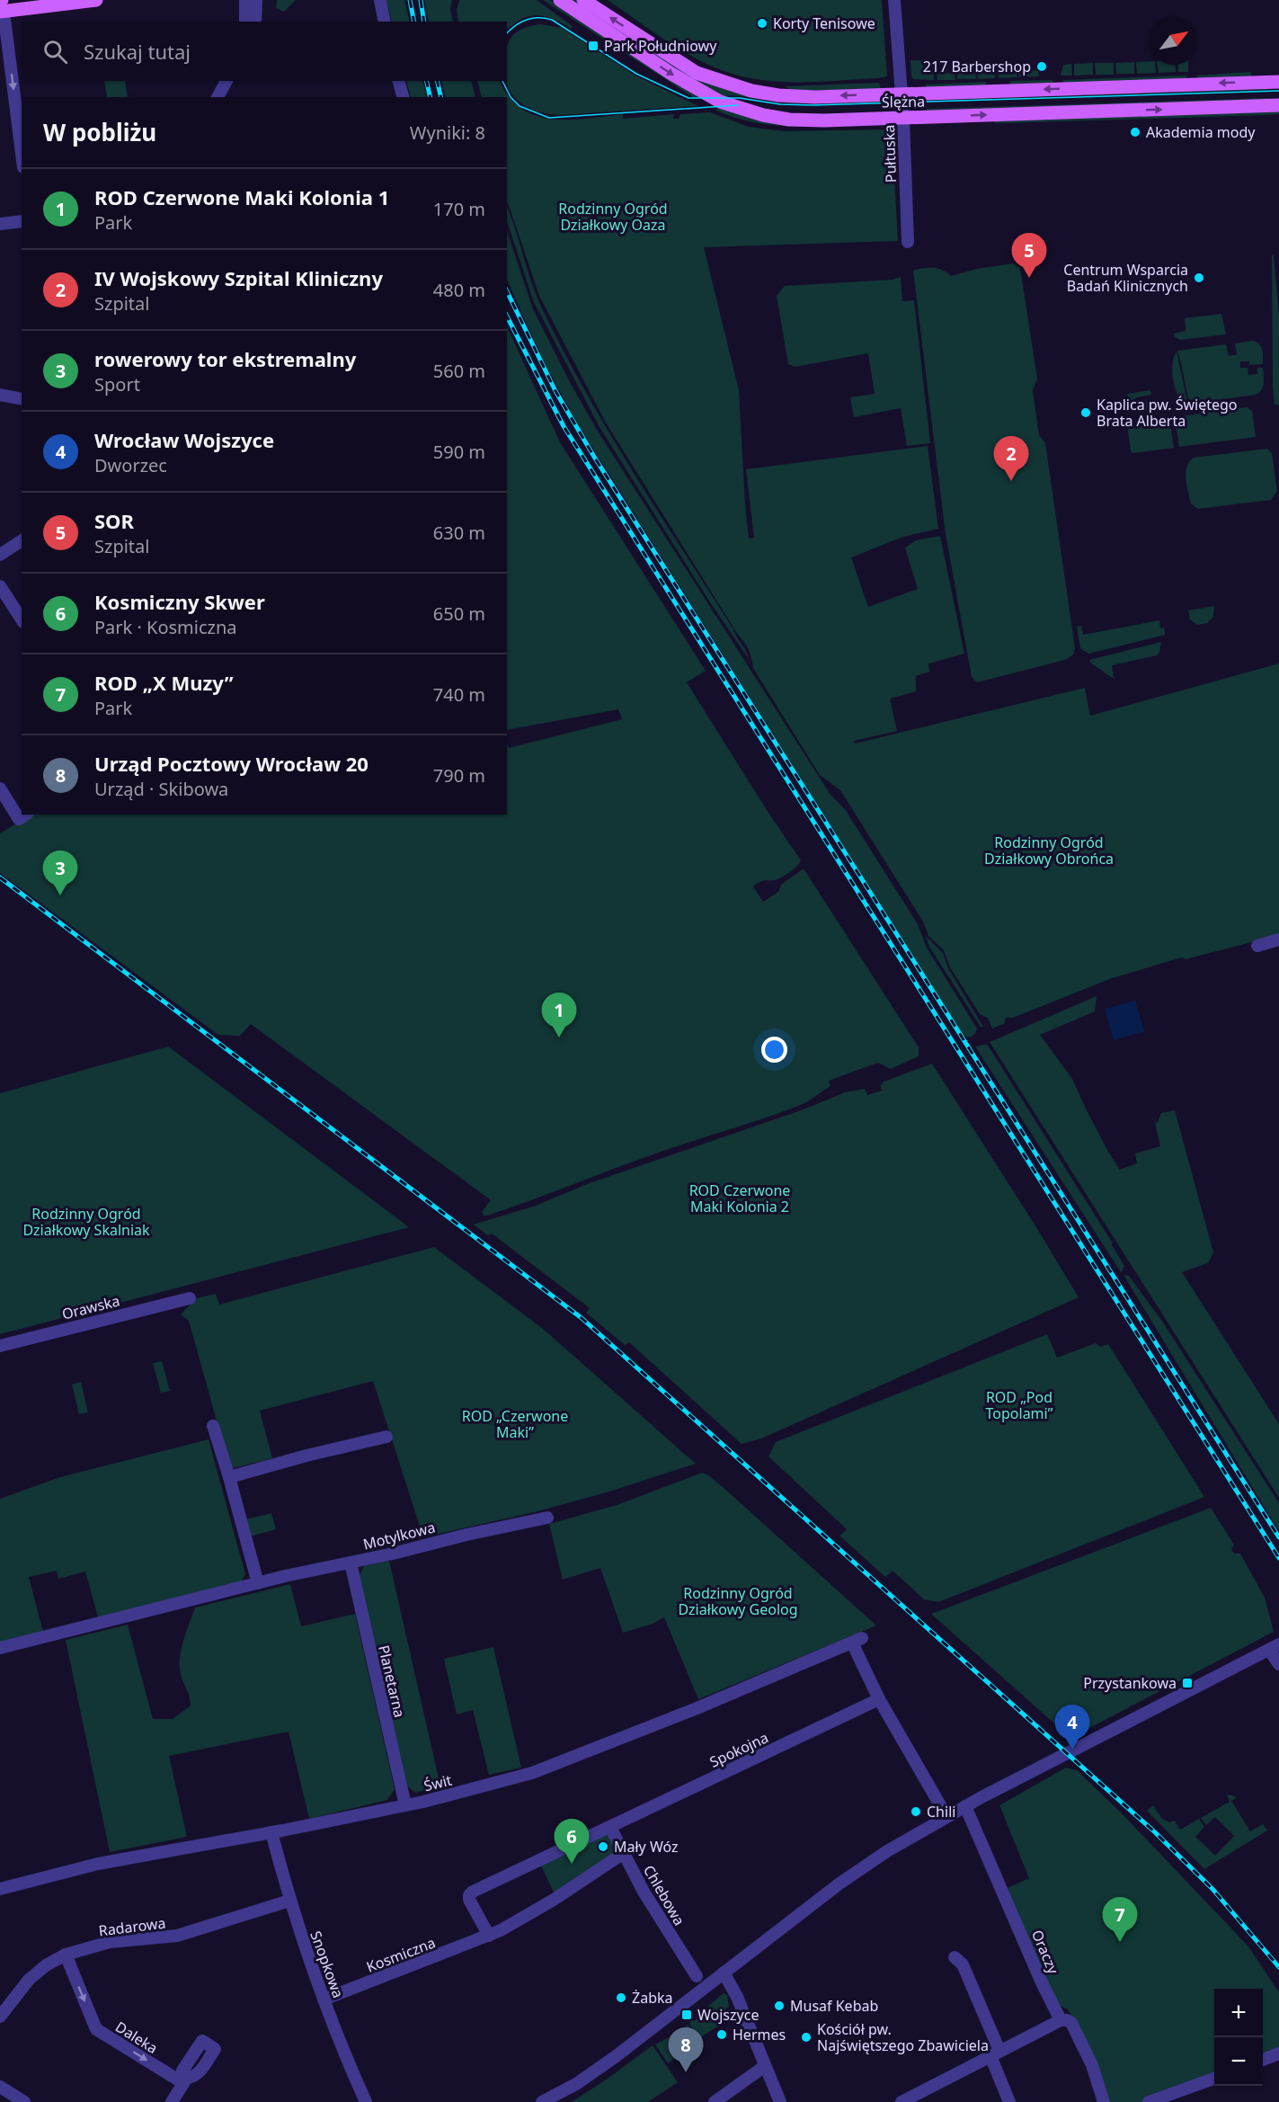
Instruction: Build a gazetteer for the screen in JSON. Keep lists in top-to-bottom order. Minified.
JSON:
{"streets":{"main road":["Ślężna"],"street":["Pułtuska","Orawska","Motylkowa","Planetarna","Spokojna","Świt","Chlebowa","Radarowa","Oraczy","Kosmiczna","Snopkowa","Daleka"]},"crossings":[["Ślężna","Pułtuska"],["Motylkowa","Planetarna"],["Planetarna","Świt"],["Spokojna","Świt"],["Spokojna","Chlebowa"],["Świt","Snopkowa"],["Chlebowa","Kosmiczna"],["Radarowa","Snopkowa"],["Radarowa","Daleka"],["Kosmiczna","Snopkowa"]],"one_way":["Daleka"],"parks":["Rodzinny Ogród Działkowy Oaza","Rodzinny Ogród Działkowy Obrońca","ROD Czerwone Maki Kolonia 2","Rodzinny Ogród Działkowy Skalniak","ROD „Pod Topolami”","ROD „Czerwone Maki”","Rodzinny Ogród Działkowy Geolog"],"places":{"other":["Korty Tenisowe","217 Barbershop","Akademia mody","Centrum Wsparcia Badań Klinicznych","Kaplica pw. Świętego Brata Alberta","Chili","Mały Wóz","Żabka","Musaf Kebab","Hermes","Kościół pw. Najświętszego Zbawiciela"],"transit":["Park Południowy","Przystankowa","Wojszyce"]},"north":"top right","page":{"search":"Szukaj tutaj","heading":["W pobliżu","Wyniki: 8"],"list":[{"mark":"1","name":"ROD Czerwone Maki Kolonia 1","note":"Park","value":"170 m"},{"mark":"2","name":"IV Wojskowy Szpital Kliniczny","note":"Szpital","value":"480 m"},{"mark":"3","name":"rowerowy tor ekstremalny","note":"Sport","value":"560 m"},{"mark":"4","name":"Wrocław Wojszyce","note":"Dworzec","value":"590 m"},{"mark":"5","name":"SOR","note":"Szpital","value":"630 m"},{"mark":"6","name":"Kosmiczny Skwer","note":"Park · Kosmiczna","value":"650 m"},{"mark":"7","name":"ROD „X Muzy”","note":"Park","value":"740 m"},{"mark":"8","name":"Urząd Pocztowy Wrocław 20","note":"Urząd · Skibowa","value":"790 m"}],"pins":["5","2","3","1","4","6","7","8"],"map_buttons":["+","−"]}}
